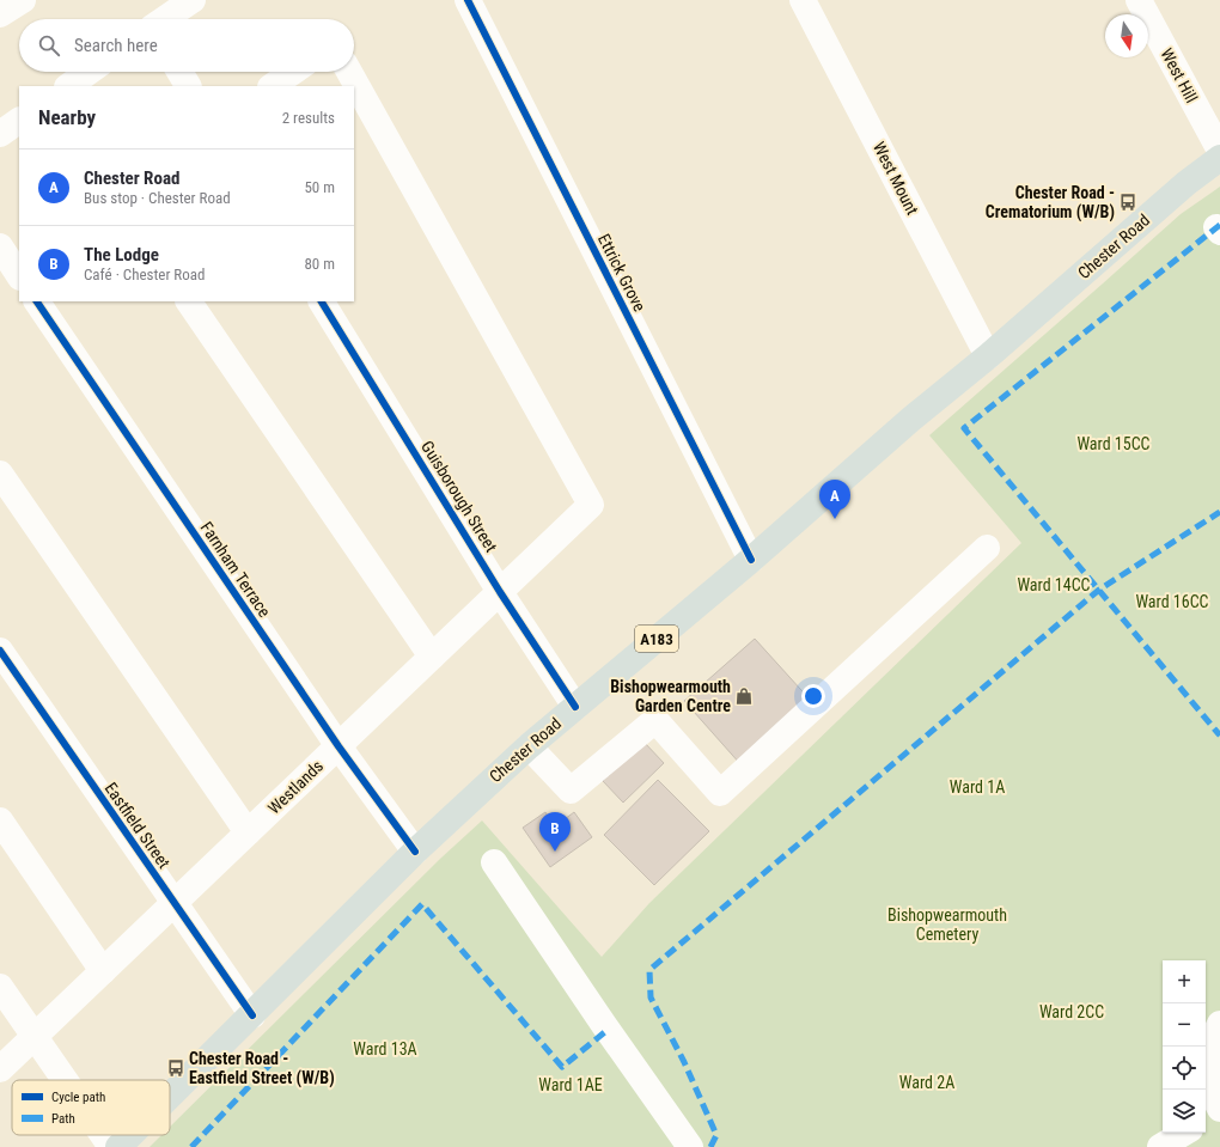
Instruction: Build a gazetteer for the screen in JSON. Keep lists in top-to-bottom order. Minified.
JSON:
{"streets":{"main road":["Chester Road","A183"],"street":["West Hill","West Mount","Ettrick Grove","Guisborough Street","Farnham Terrace","Westlands","Eastfield Street"]},"crossings":[["West Mount","Chester Road"],["Chester Road","Ettrick Grove"],["Chester Road","Guisborough Street"],["Chester Road","Farnham Terrace"],["Chester Road","Eastfield Street"],["Guisborough Street","Westlands"],["Farnham Terrace","Westlands"],["Westlands","Eastfield Street"]],"parks":["Ward 15CC","Ward 14CC","Ward 16CC","Ward 1A","Bishopwearmouth Cemetery","Ward 2CC","Ward 13A","Ward 2A","Ward 1AE"],"places":{"bus stop":["Chester Road - Crematorium (W/B)","Chester Road - Eastfield Street (W/B)"],"shop":["Bishopwearmouth Garden Centre"]},"legend":["Cycle path","Path"],"north":"bottom","page":{"search":"Search here","heading":["Nearby","2 results"],"list":[{"mark":"A","name":"Chester Road","note":"Bus stop · Chester Road","value":"50 m"},{"mark":"B","name":"The Lodge","note":"Café · Chester Road","value":"80 m"}],"pins":["A","B"],"map_buttons":["+","−"]}}
